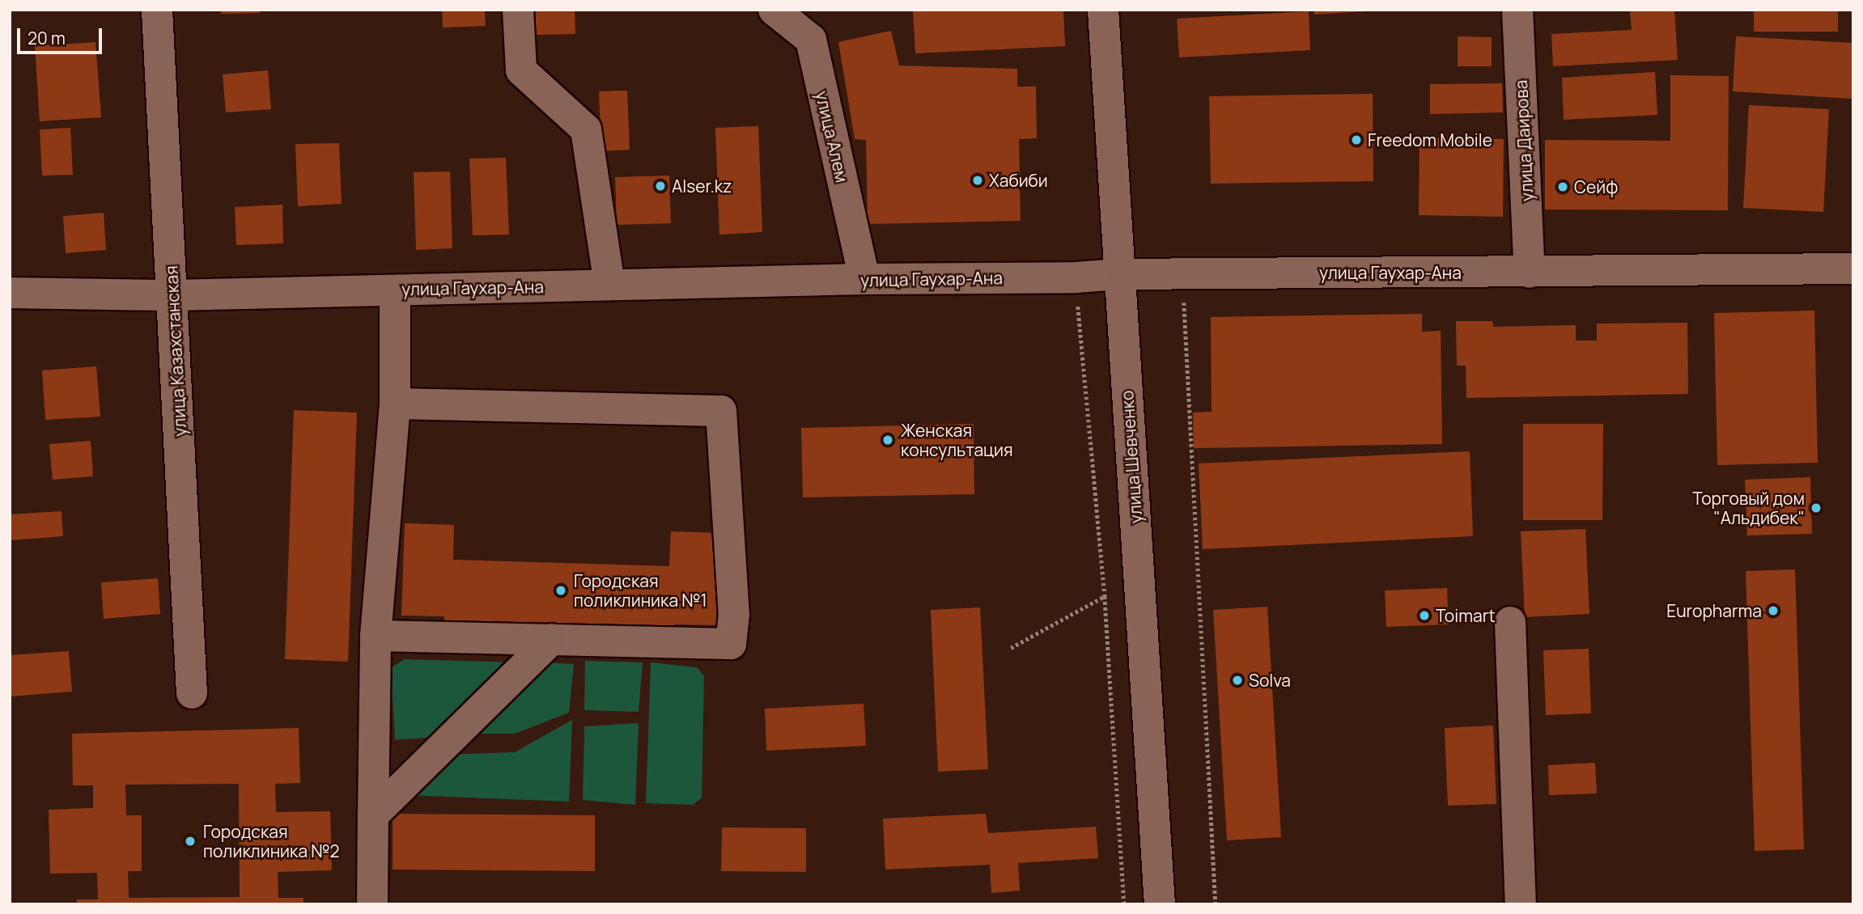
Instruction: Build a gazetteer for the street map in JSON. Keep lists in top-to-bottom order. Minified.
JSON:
{"streets":{"street":["улица Алем","улица Даирова","улица Гаухар-Ана","улица Казахстанская","улица Шевченко"]},"crossings":[["улица Алем","улица Гаухар-Ана"],["улица Даирова","улица Гаухар-Ана"],["улица Гаухар-Ана","улица Казахстанская"],["улица Гаухар-Ана","улица Шевченко"]],"places":["Freedom Mobile","Хабиби","Alser.kz","Сейф","Женская консультация","Торговый дом \"Альдибек\"","Городская поликлиника №1","Europharma","Toimart","Solva","Городская поликлиника №2"],"scale_bar":"20 m"}
